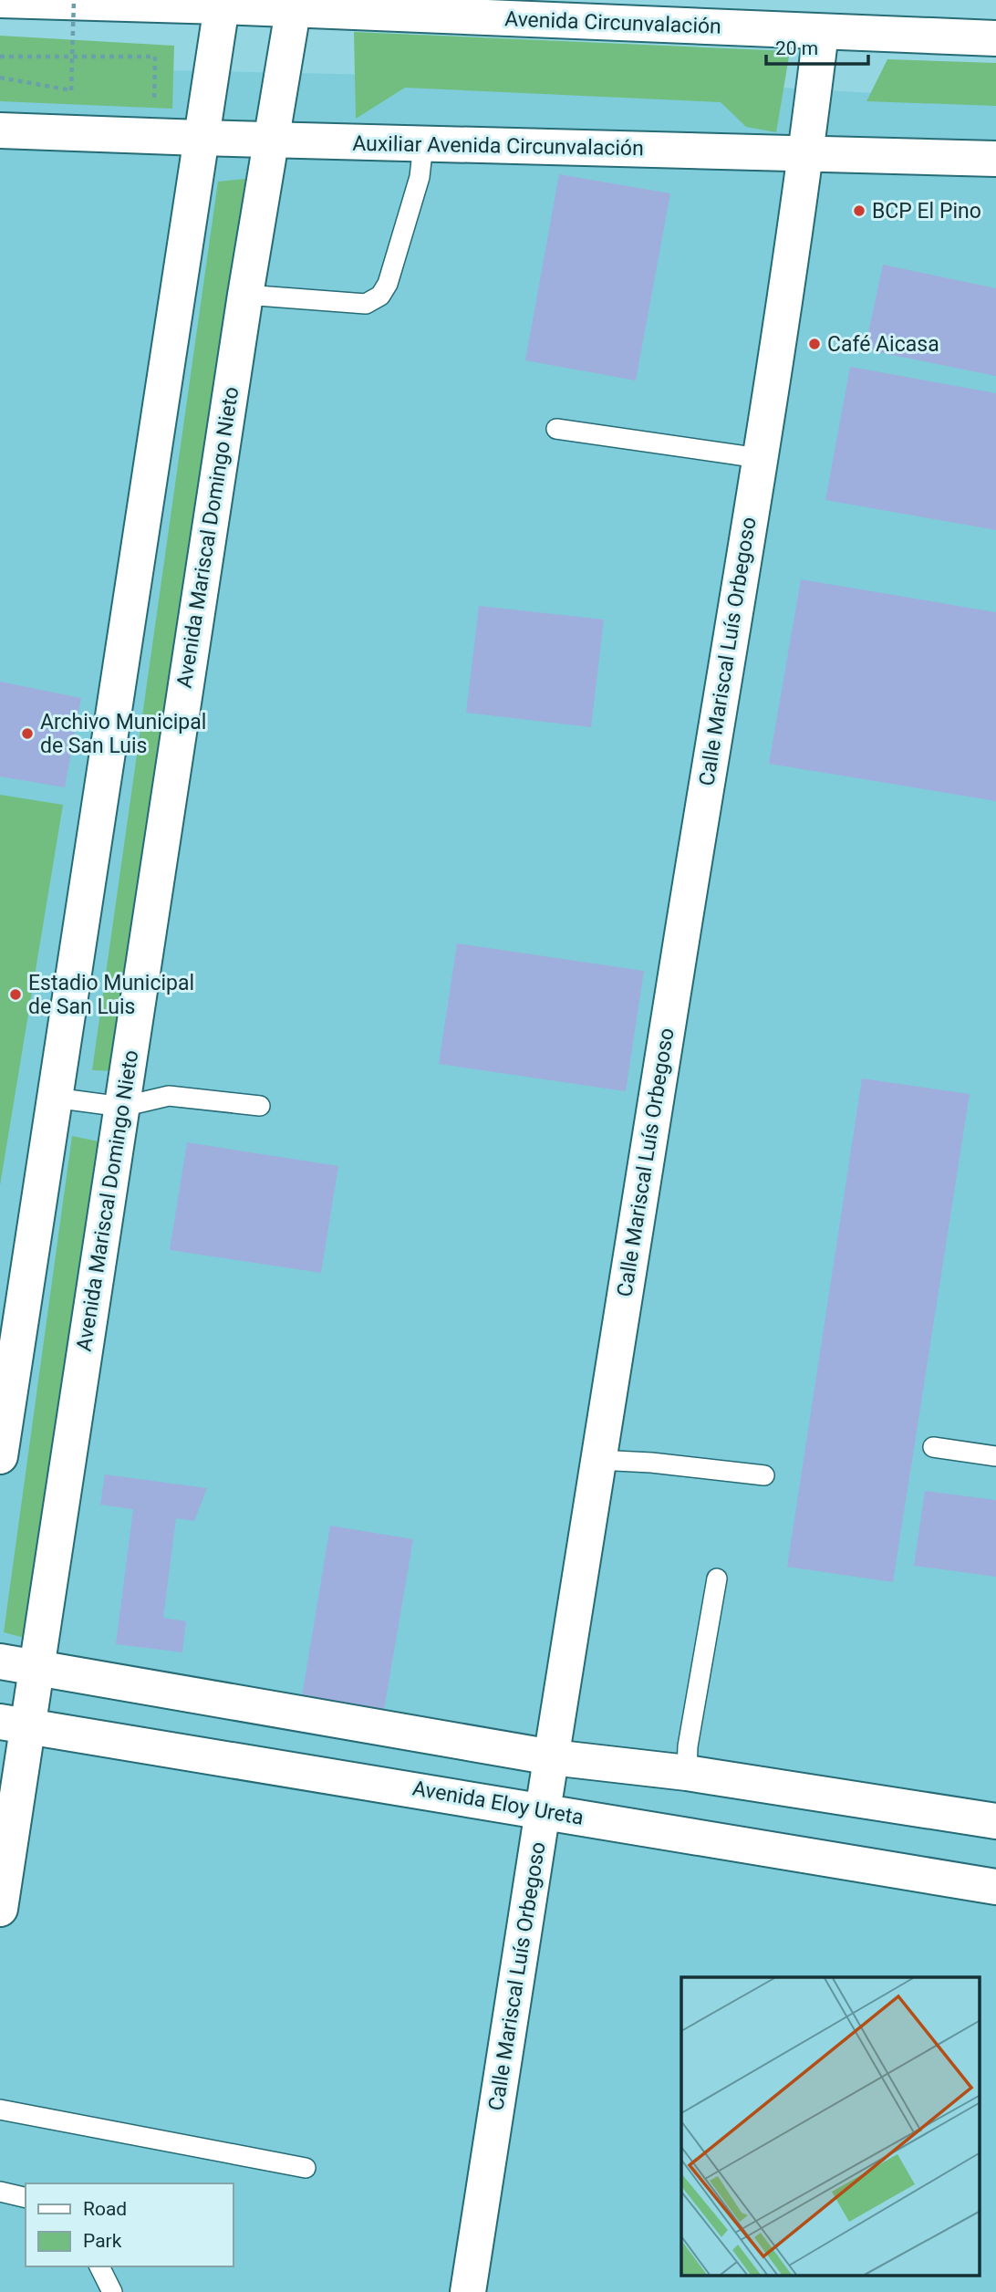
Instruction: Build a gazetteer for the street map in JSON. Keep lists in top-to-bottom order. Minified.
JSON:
{"streets":{"street":["Avenida Circunvalación","Auxiliar Avenida Circunvalación","Avenida Mariscal Domingo Nieto","Calle Mariscal Luís Orbegoso","Avenida Eloy Ureta"]},"crossings":[["Avenida Circunvalación","Avenida Mariscal Domingo Nieto"],["Avenida Circunvalación","Calle Mariscal Luís Orbegoso"],["Auxiliar Avenida Circunvalación","Avenida Mariscal Domingo Nieto"],["Auxiliar Avenida Circunvalación","Calle Mariscal Luís Orbegoso"],["Avenida Mariscal Domingo Nieto","Avenida Eloy Ureta"],["Calle Mariscal Luís Orbegoso","Avenida Eloy Ureta"]],"places":["BCP El Pino","Café Aicasa","Archivo Municipal de San Luis","Estadio Municipal de San Luis"],"legend":["Road","Park"],"scale_bar":"20 m"}
